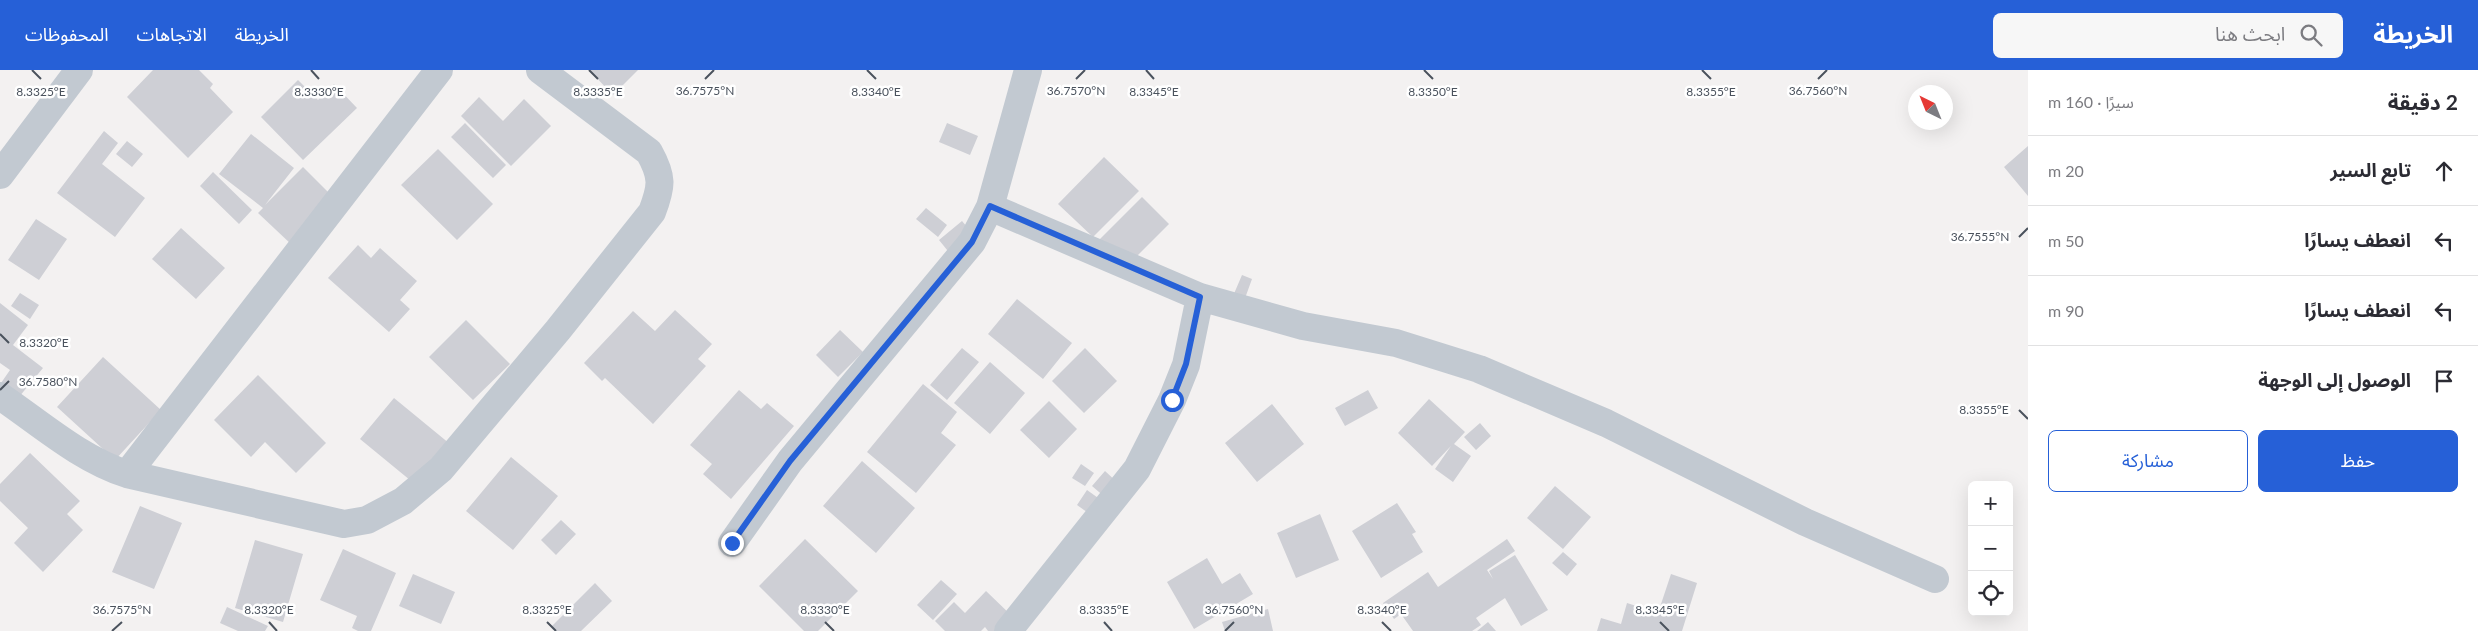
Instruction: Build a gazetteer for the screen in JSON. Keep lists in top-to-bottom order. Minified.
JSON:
{"north":"top left","page":{"header":"الخريطة","search":"ابحث هنا","nav":["الخريطة","الاتجاهات","المحفوظات"],"heading":["2 دقيقة","سيرًا · 160 m"],"list":[["تابع السير","20 m"],["انعطف يسارًا","50 m"],["انعطف يسارًا","90 m"],"الوصول إلى الوجهة"],"buttons":["حفظ","مشاركة"],"map_buttons":["+","−"]},"coordinates":["36.7570°N","36.7560°N","36.7575°N","8.3325°E","8.3335°E","8.3345°E","8.3330°E","8.3340°E","8.3350°E","8.3355°E","36.7555°N","8.3320°E","36.7580°N"]}
